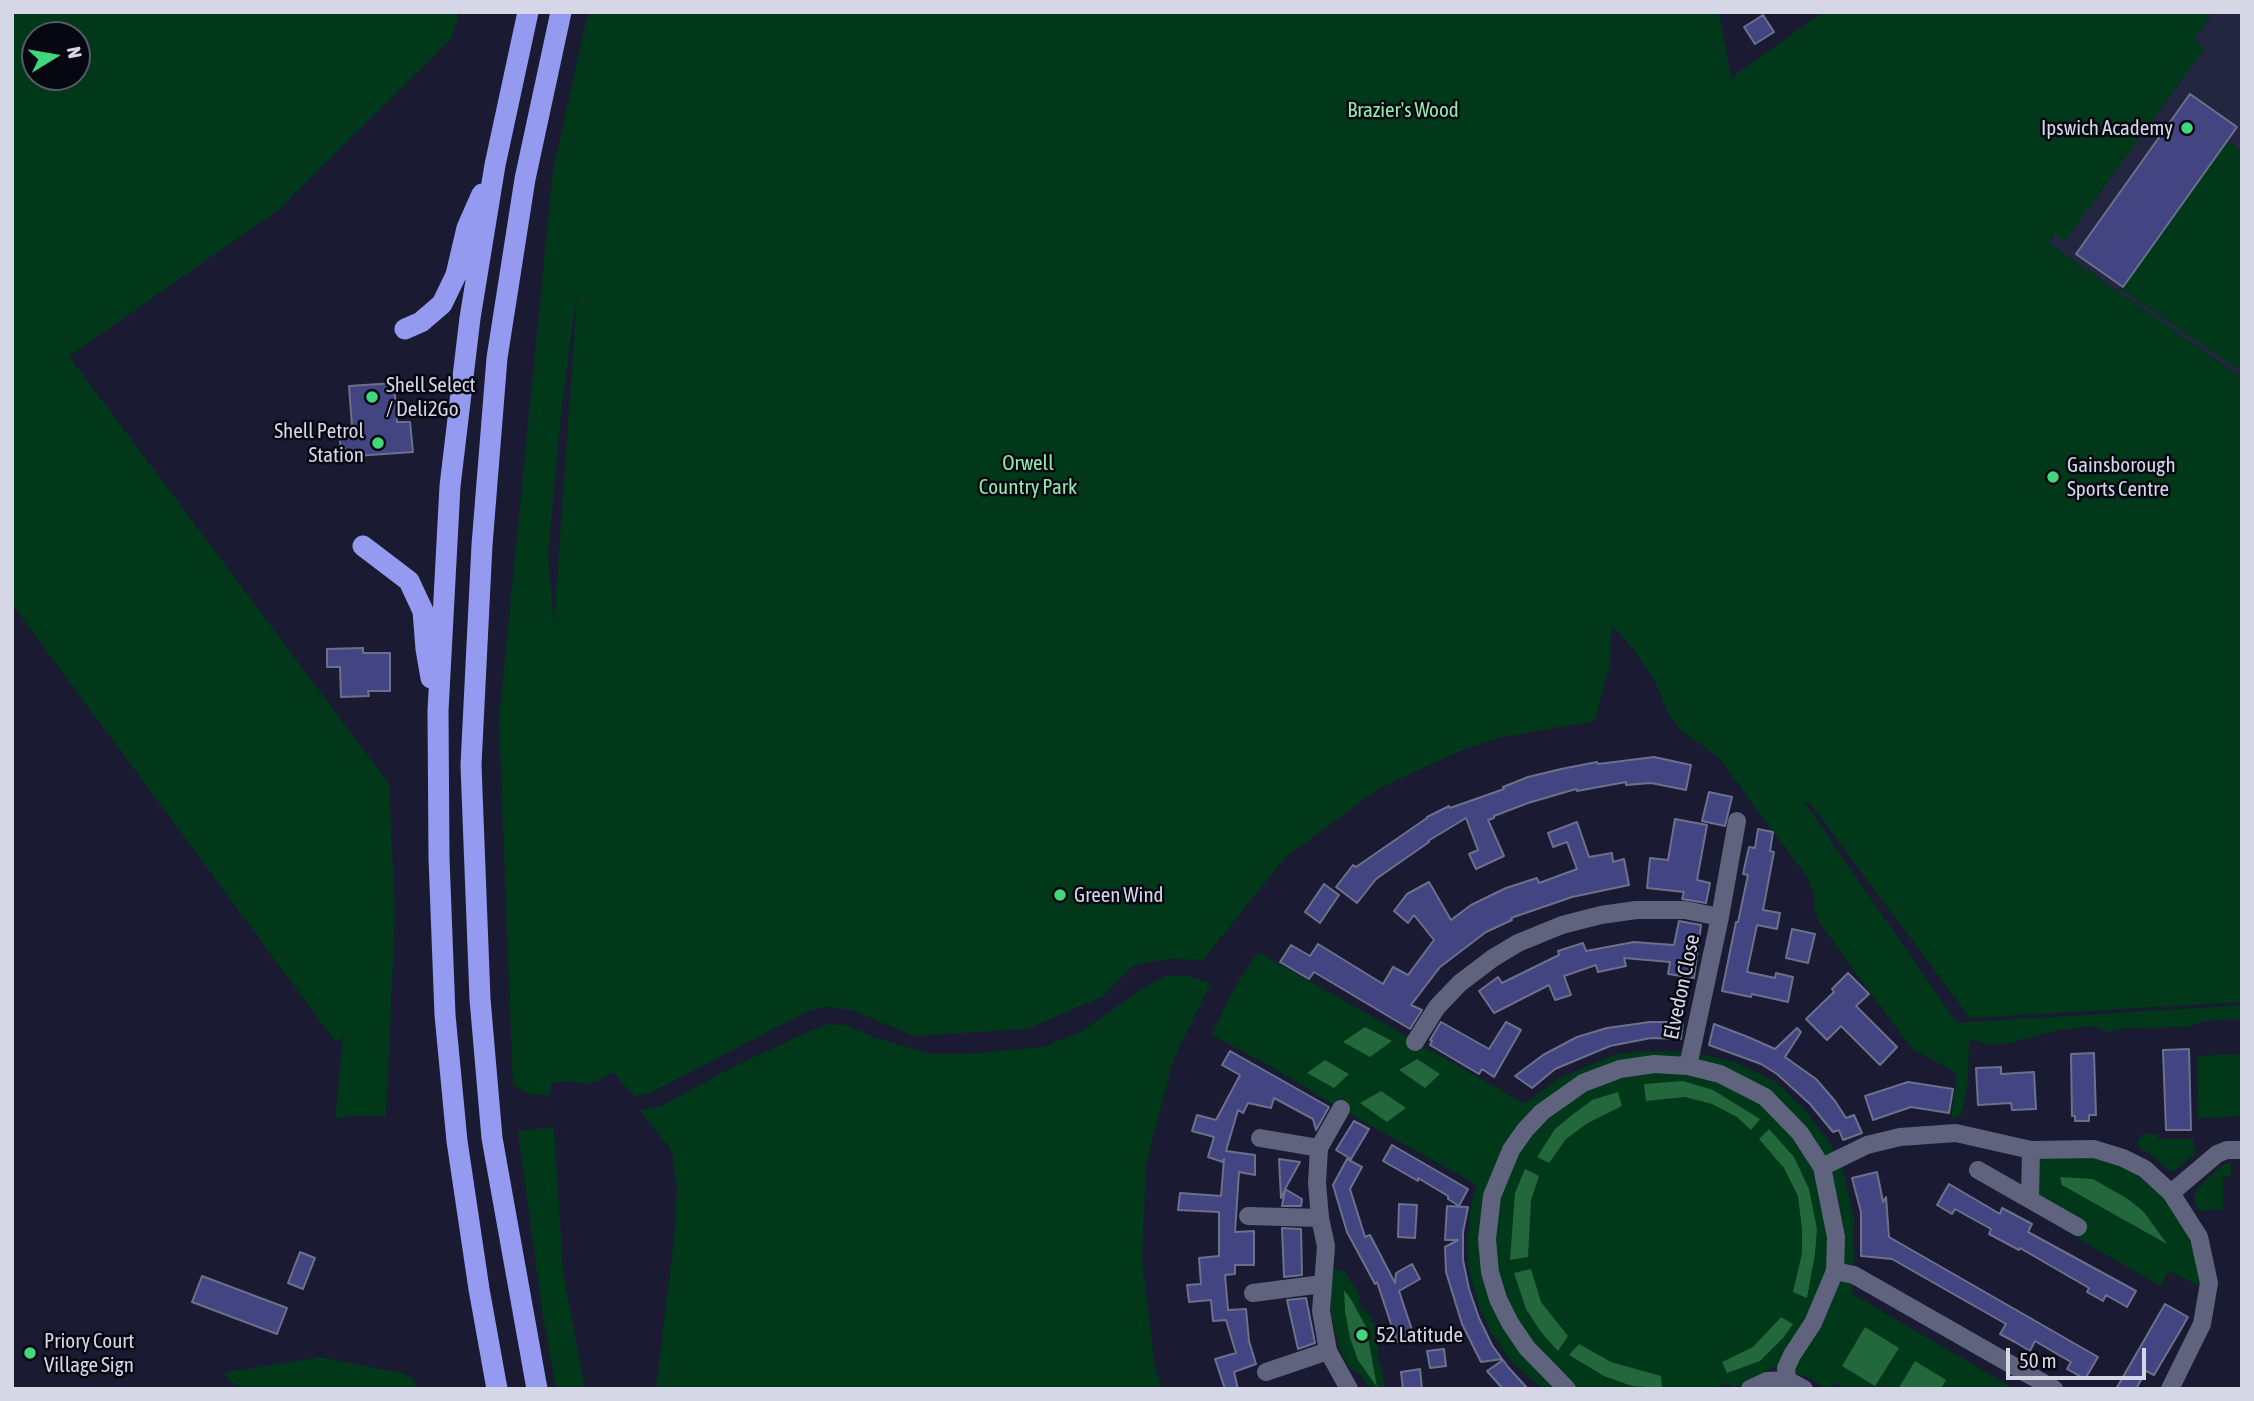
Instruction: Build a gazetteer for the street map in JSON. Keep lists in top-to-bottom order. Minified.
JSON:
{"streets":{"street":["Elvedon Close"]},"parks":["Brazier's Wood","Orwell Country Park"],"places":["Ipswich Academy","Shell Select / Deli2Go","Shell Petrol Station","Gainsborough Sports Centre","Green Wind","52 Latitude","Priory Court Village Sign"],"scale_bar":"50 m","north":"right"}
